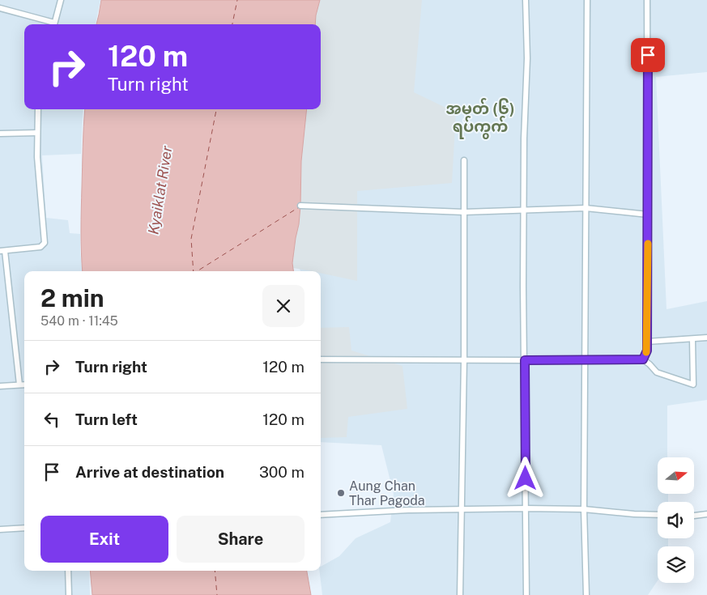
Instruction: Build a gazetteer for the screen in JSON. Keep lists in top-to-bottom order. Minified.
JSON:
{"districts":["အမှတ် (၆) ရပ်ကွက်"],"water":["Kyaiklat River"],"places":["Aung Chan Thar Pagoda"],"north":"right","page":{"turn":["120 m","Turn right"],"heading":["2 min","540 m · 11:45"],"list":[{"name":"Turn right","value":"120 m"},{"name":"Turn left","value":"120 m"},{"name":"Arrive at destination","value":"300 m"}],"buttons":["Exit","Share"]}}
